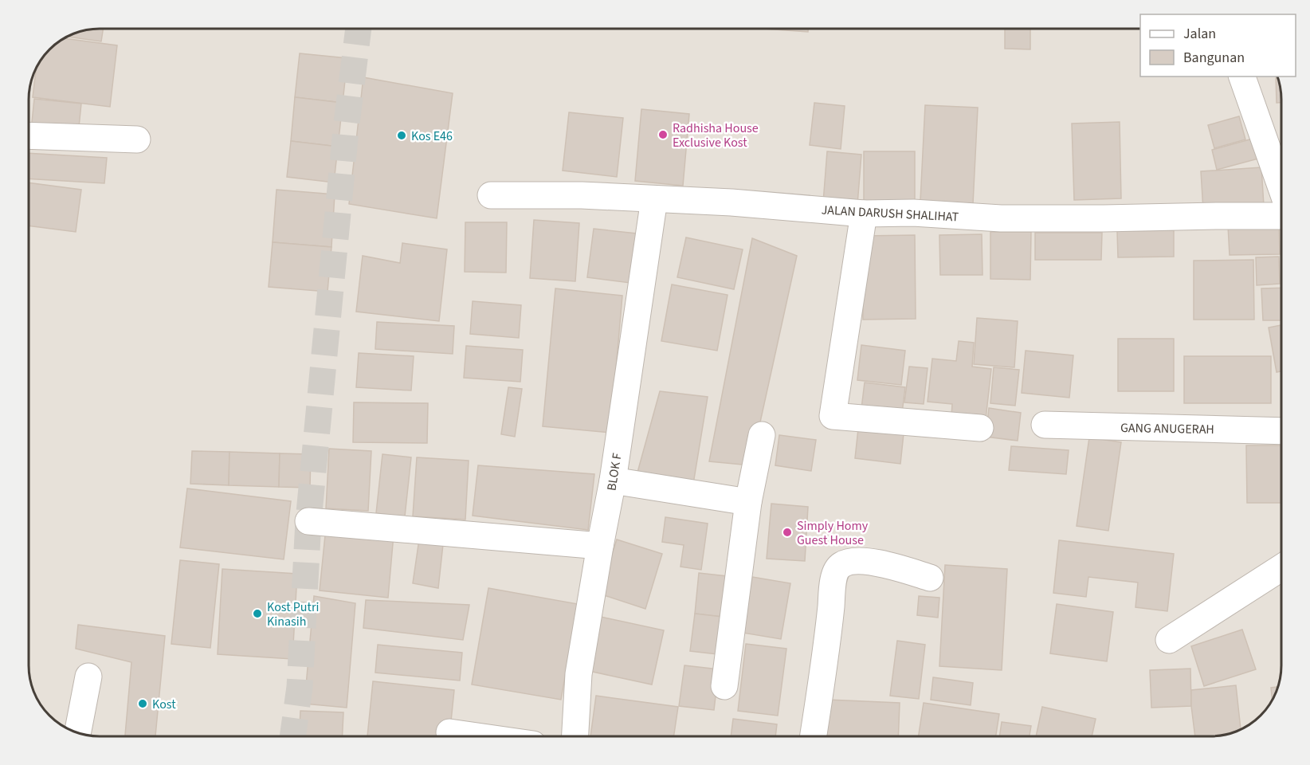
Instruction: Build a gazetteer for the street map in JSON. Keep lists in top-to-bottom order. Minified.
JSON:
{"streets":{"street":["JALAN DARUSH SHALIHAT","GANG ANUGERAH","BLOK F"]},"crossings":[["JALAN DARUSH SHALIHAT","BLOK F"]],"places":["Radhisha House Exclusive Kost","Kos E46","Simply Homy Guest House","Kost Putri Kinasih","Kost"],"legend":["Jalan","Bangunan"]}
